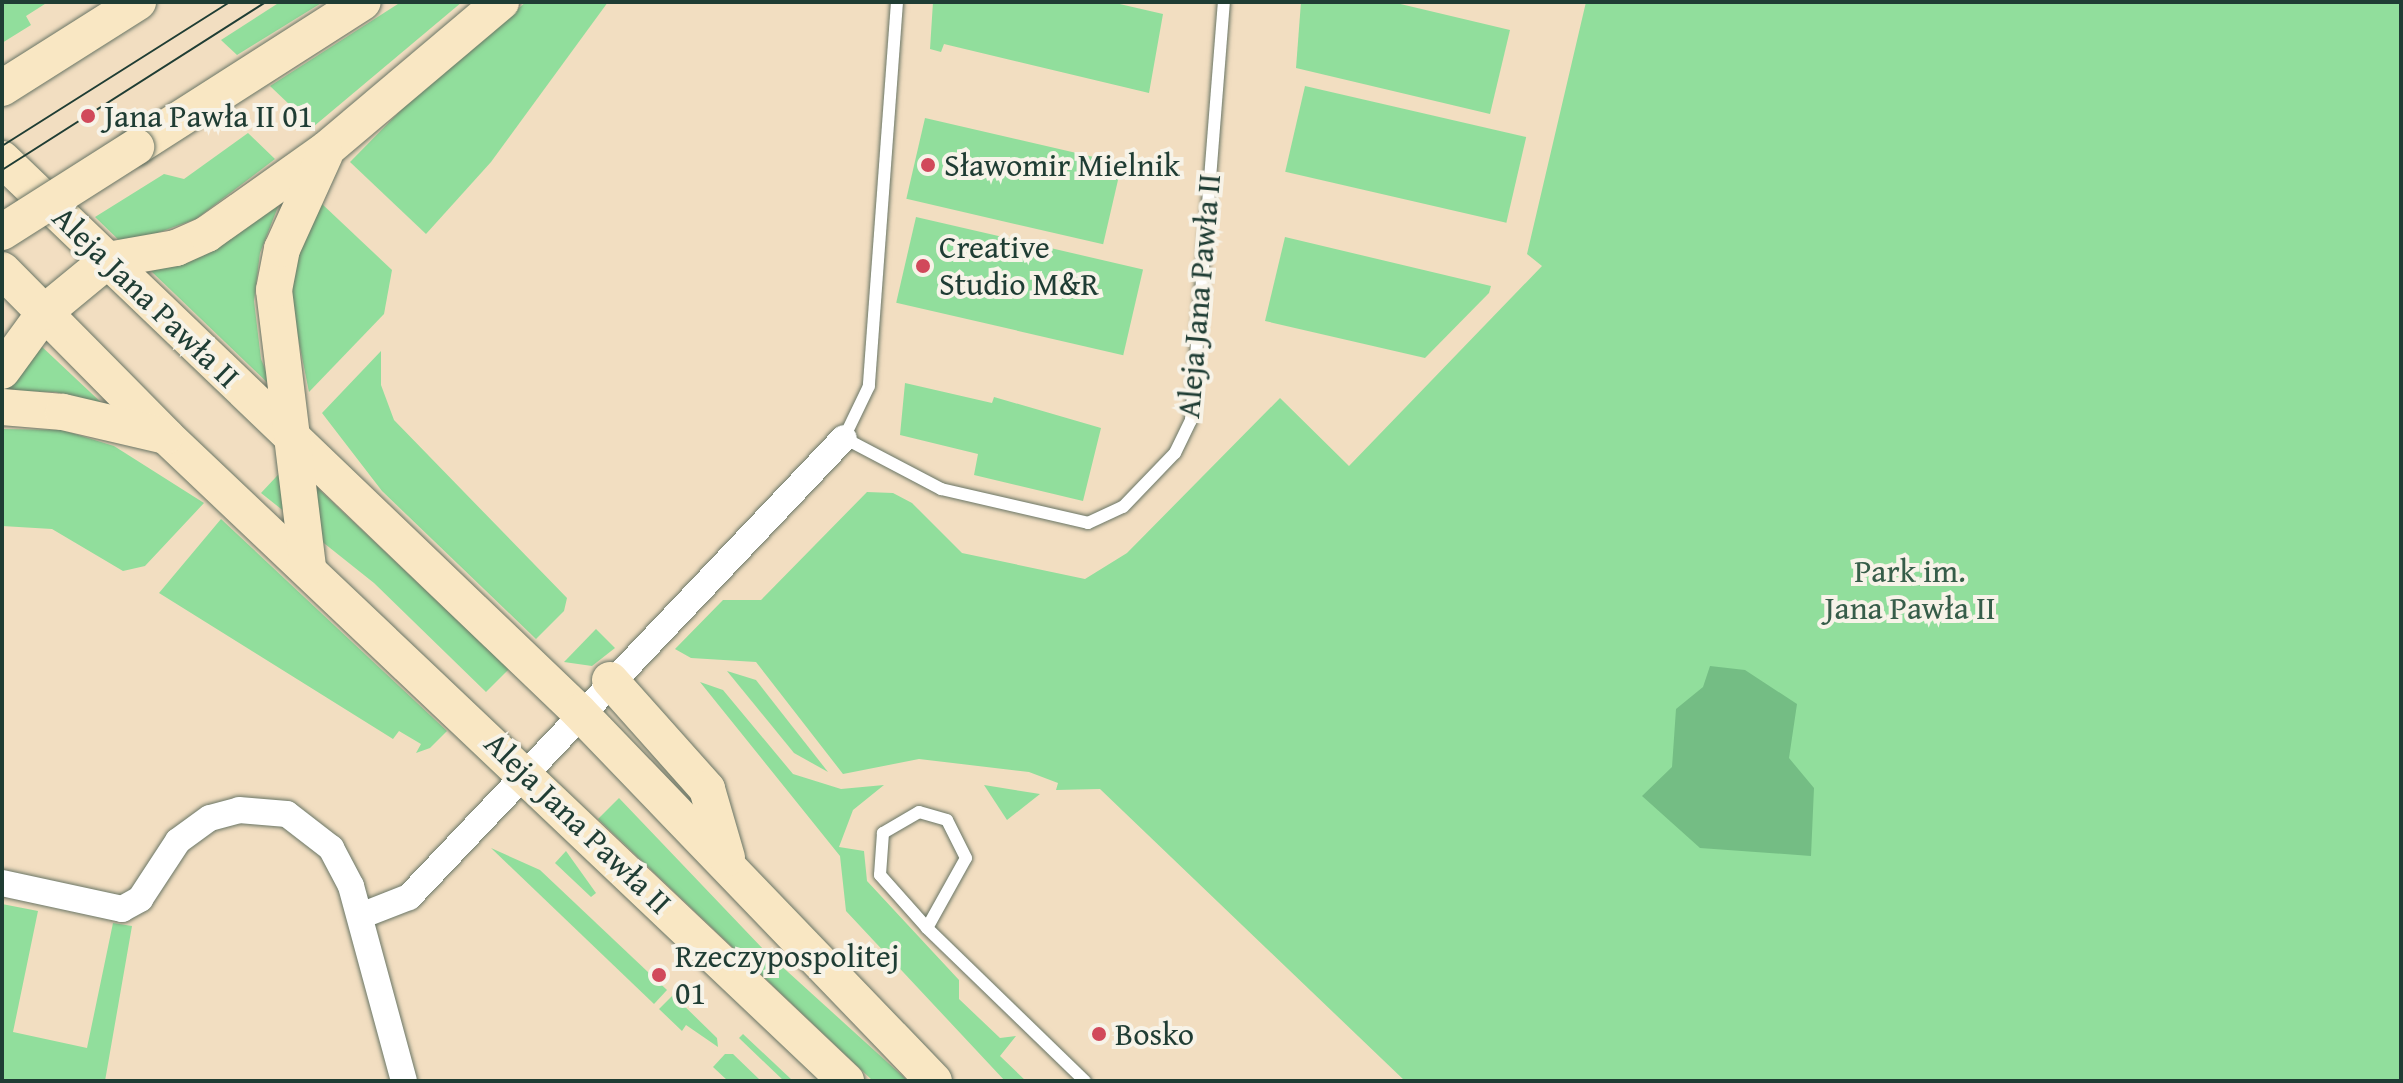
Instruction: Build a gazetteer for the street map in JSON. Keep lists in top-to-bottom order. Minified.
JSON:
{"streets":{"main road":["Aleja Jana Pawła II"]},"parks":["Park im. Jana Pawła II"],"places":["Jana Pawła II 01","Sławomir Mielnik","Creative Studio M&R","Rzeczypospolitej 01","Bosko"]}
